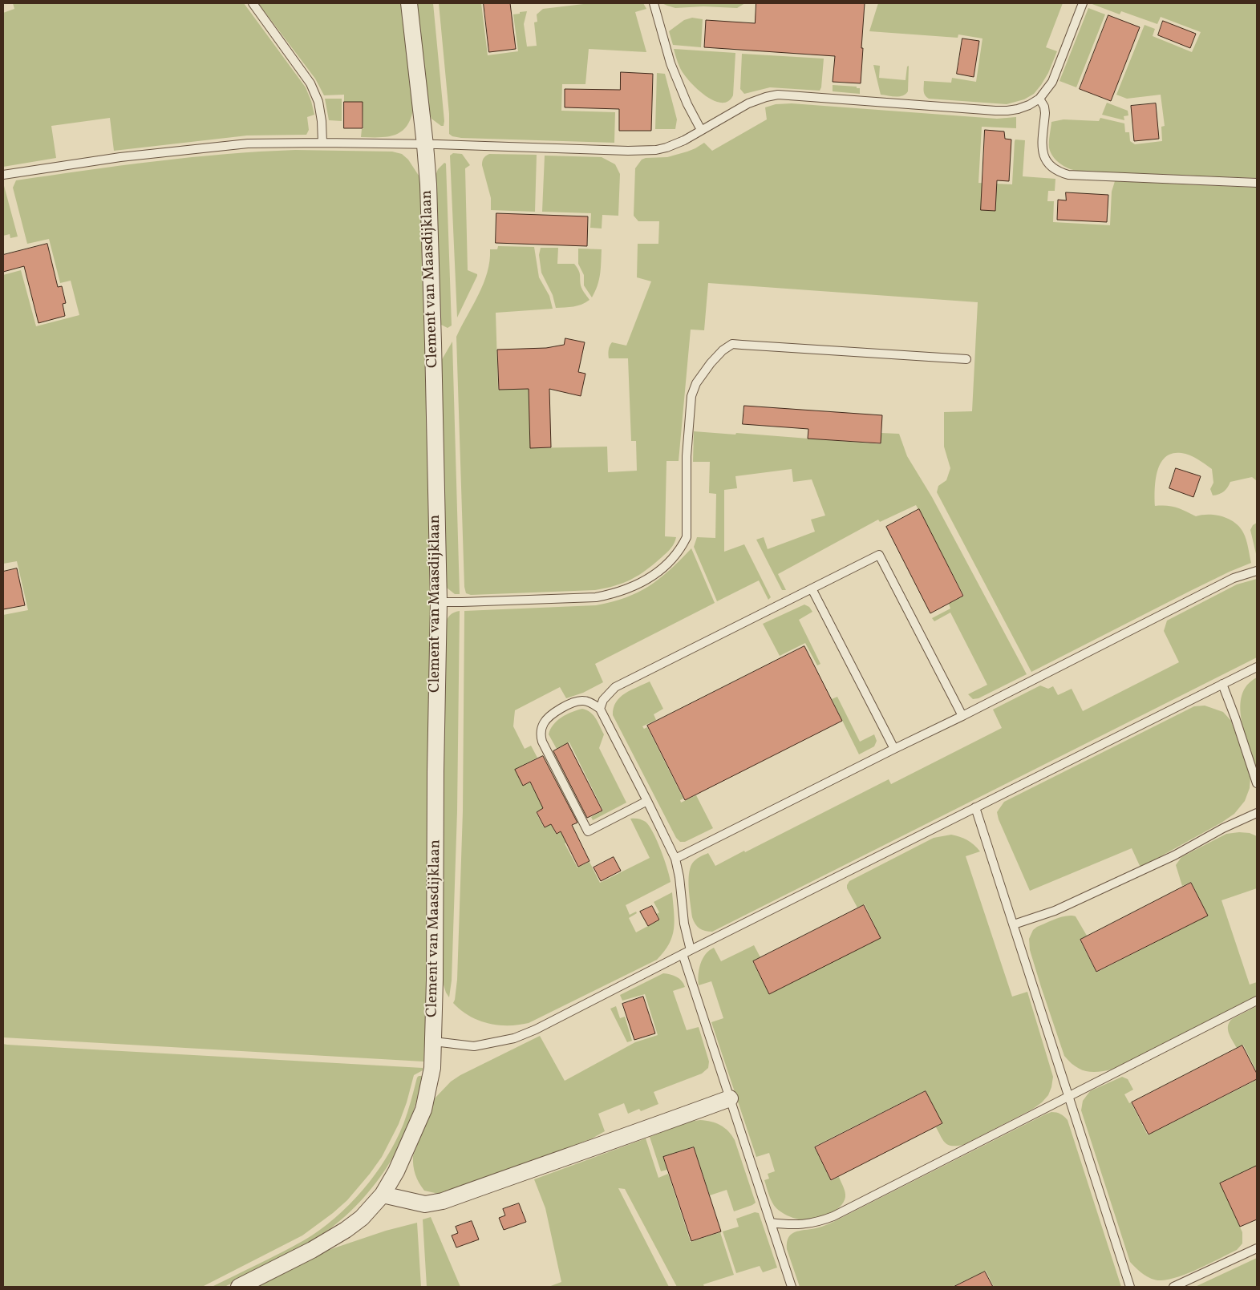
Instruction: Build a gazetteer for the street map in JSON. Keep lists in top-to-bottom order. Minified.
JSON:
{"streets":{"street":["Clement van Maasdijklaan"]}}
